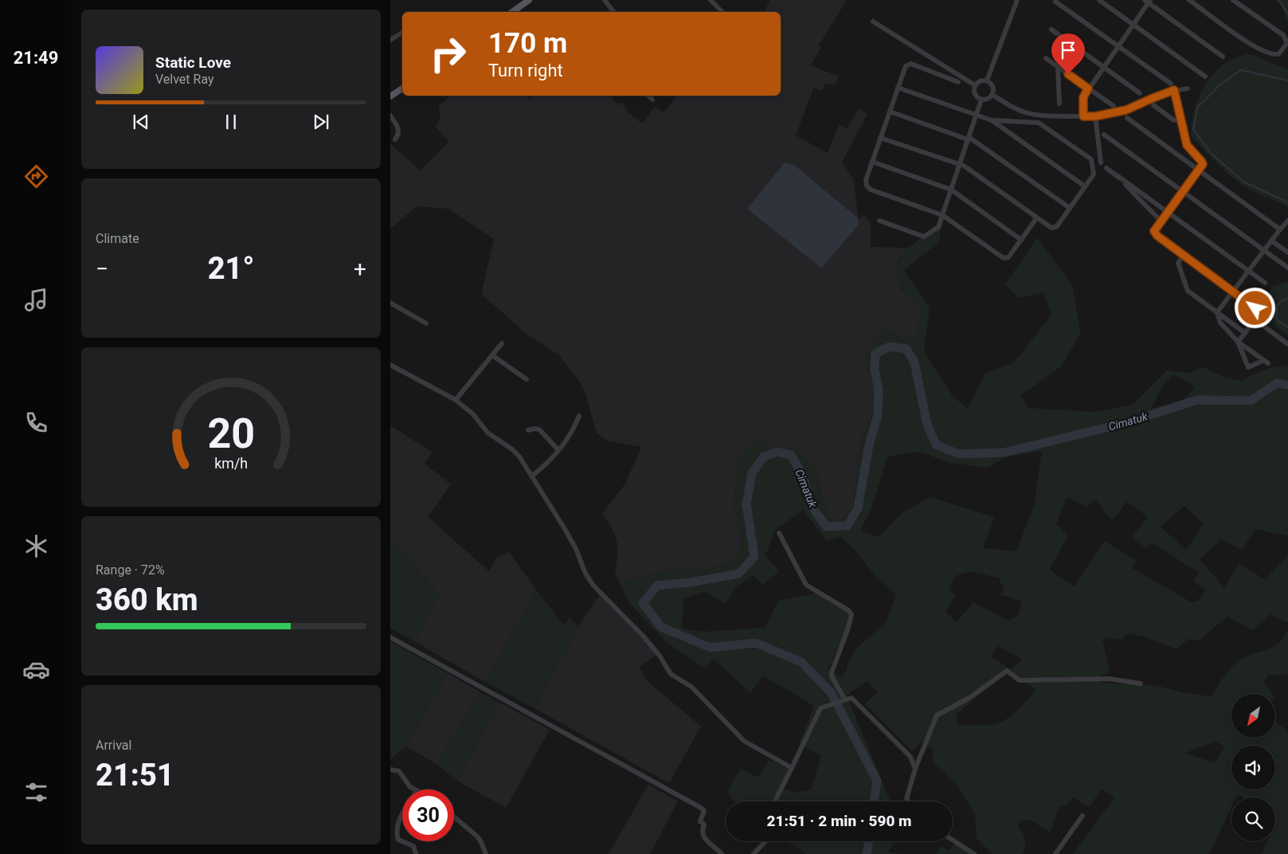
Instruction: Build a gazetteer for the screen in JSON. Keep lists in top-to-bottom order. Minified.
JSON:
{"water":["Cimatuk"],"north":"bottom left","page":{"tabs":"21:49","turn":["170 m","Turn right"],"song":["Static Love","Velvet Ray"],"tile":["Climate",["Range · 72%","360 km"],["Arrival","21:51"]],"heat":["−","21°","+"],"limit":"30","trip":"21:51 · 2 min · 590 m","gauge":["20","km/h"]}}
